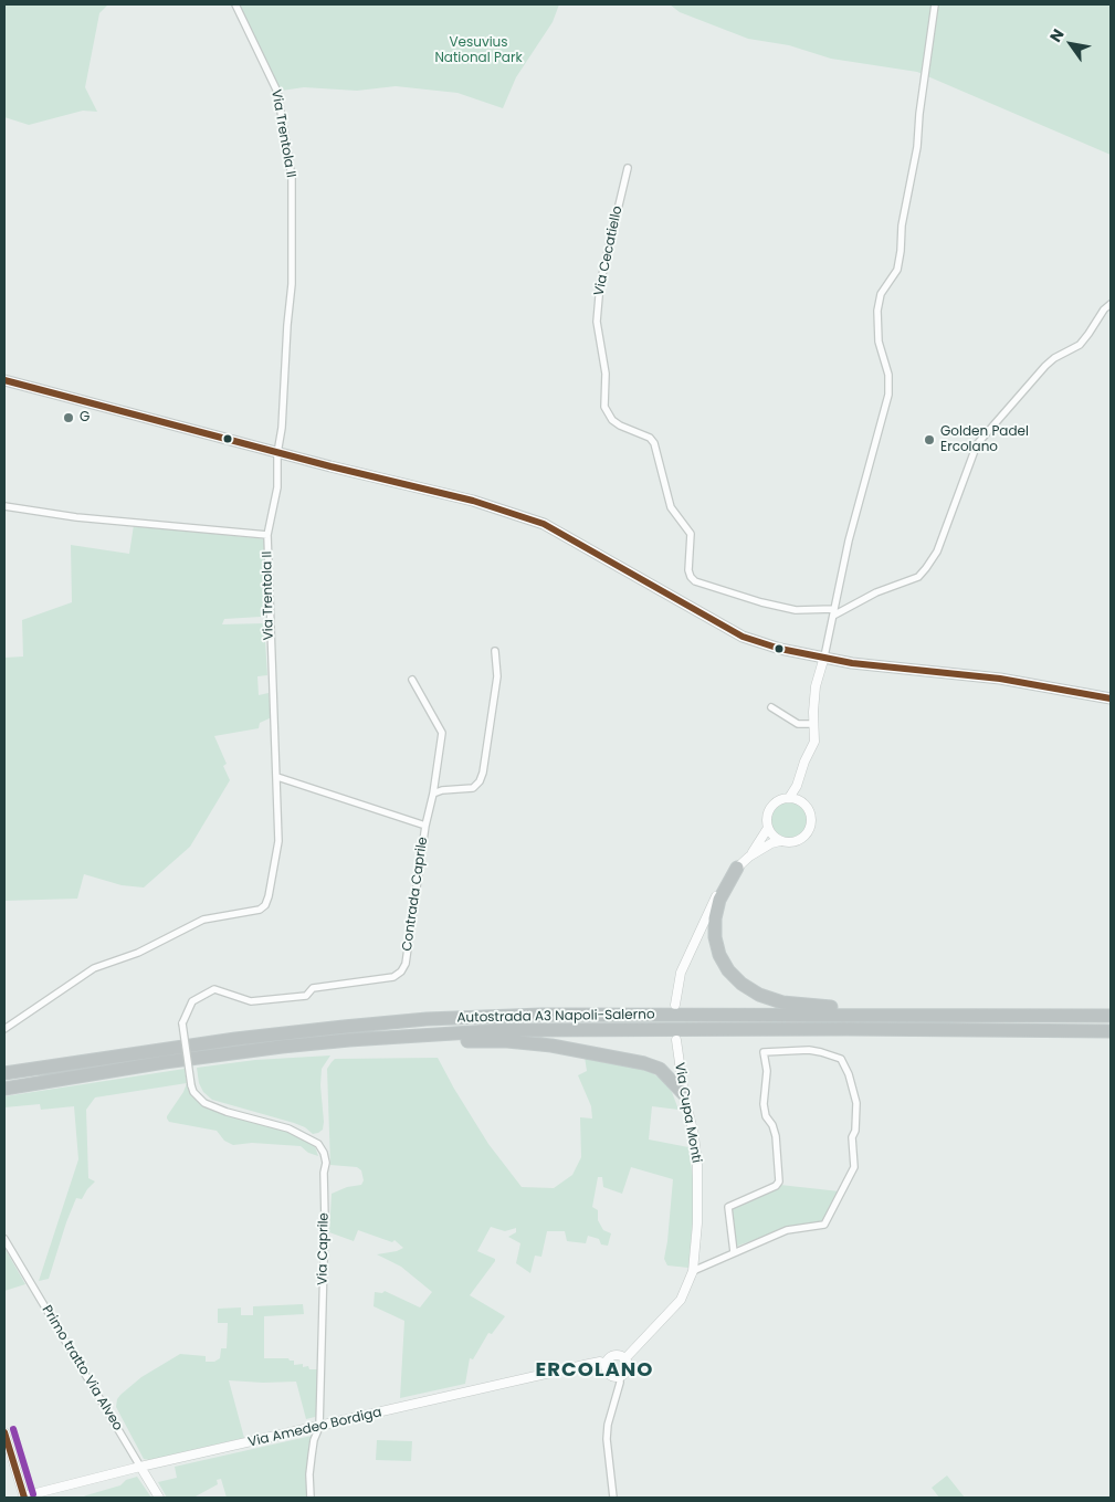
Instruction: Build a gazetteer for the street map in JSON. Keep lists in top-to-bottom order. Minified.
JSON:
{"streets":{"highway":["Autostrada A3 Napoli-Salerno"],"street":["Via Trentola II","Via Cecatiello","Contrada Caprile","Via Cupa Monti","Via Caprile","Primo tratto Via Alveo","Via Amedeo Bordiga"]},"crossings":[["Via Trentola II","Contrada Caprile"],["Contrada Caprile","Via Caprile"],["Via Cupa Monti","Via Amedeo Bordiga"],["Via Caprile","Via Amedeo Bordiga"],["Primo tratto Via Alveo","Via Amedeo Bordiga"]],"districts":["ERCOLANO"],"parks":["Vesuvius National Park"],"places":["G","Golden Padel Ercolano"],"north":"top left"}
